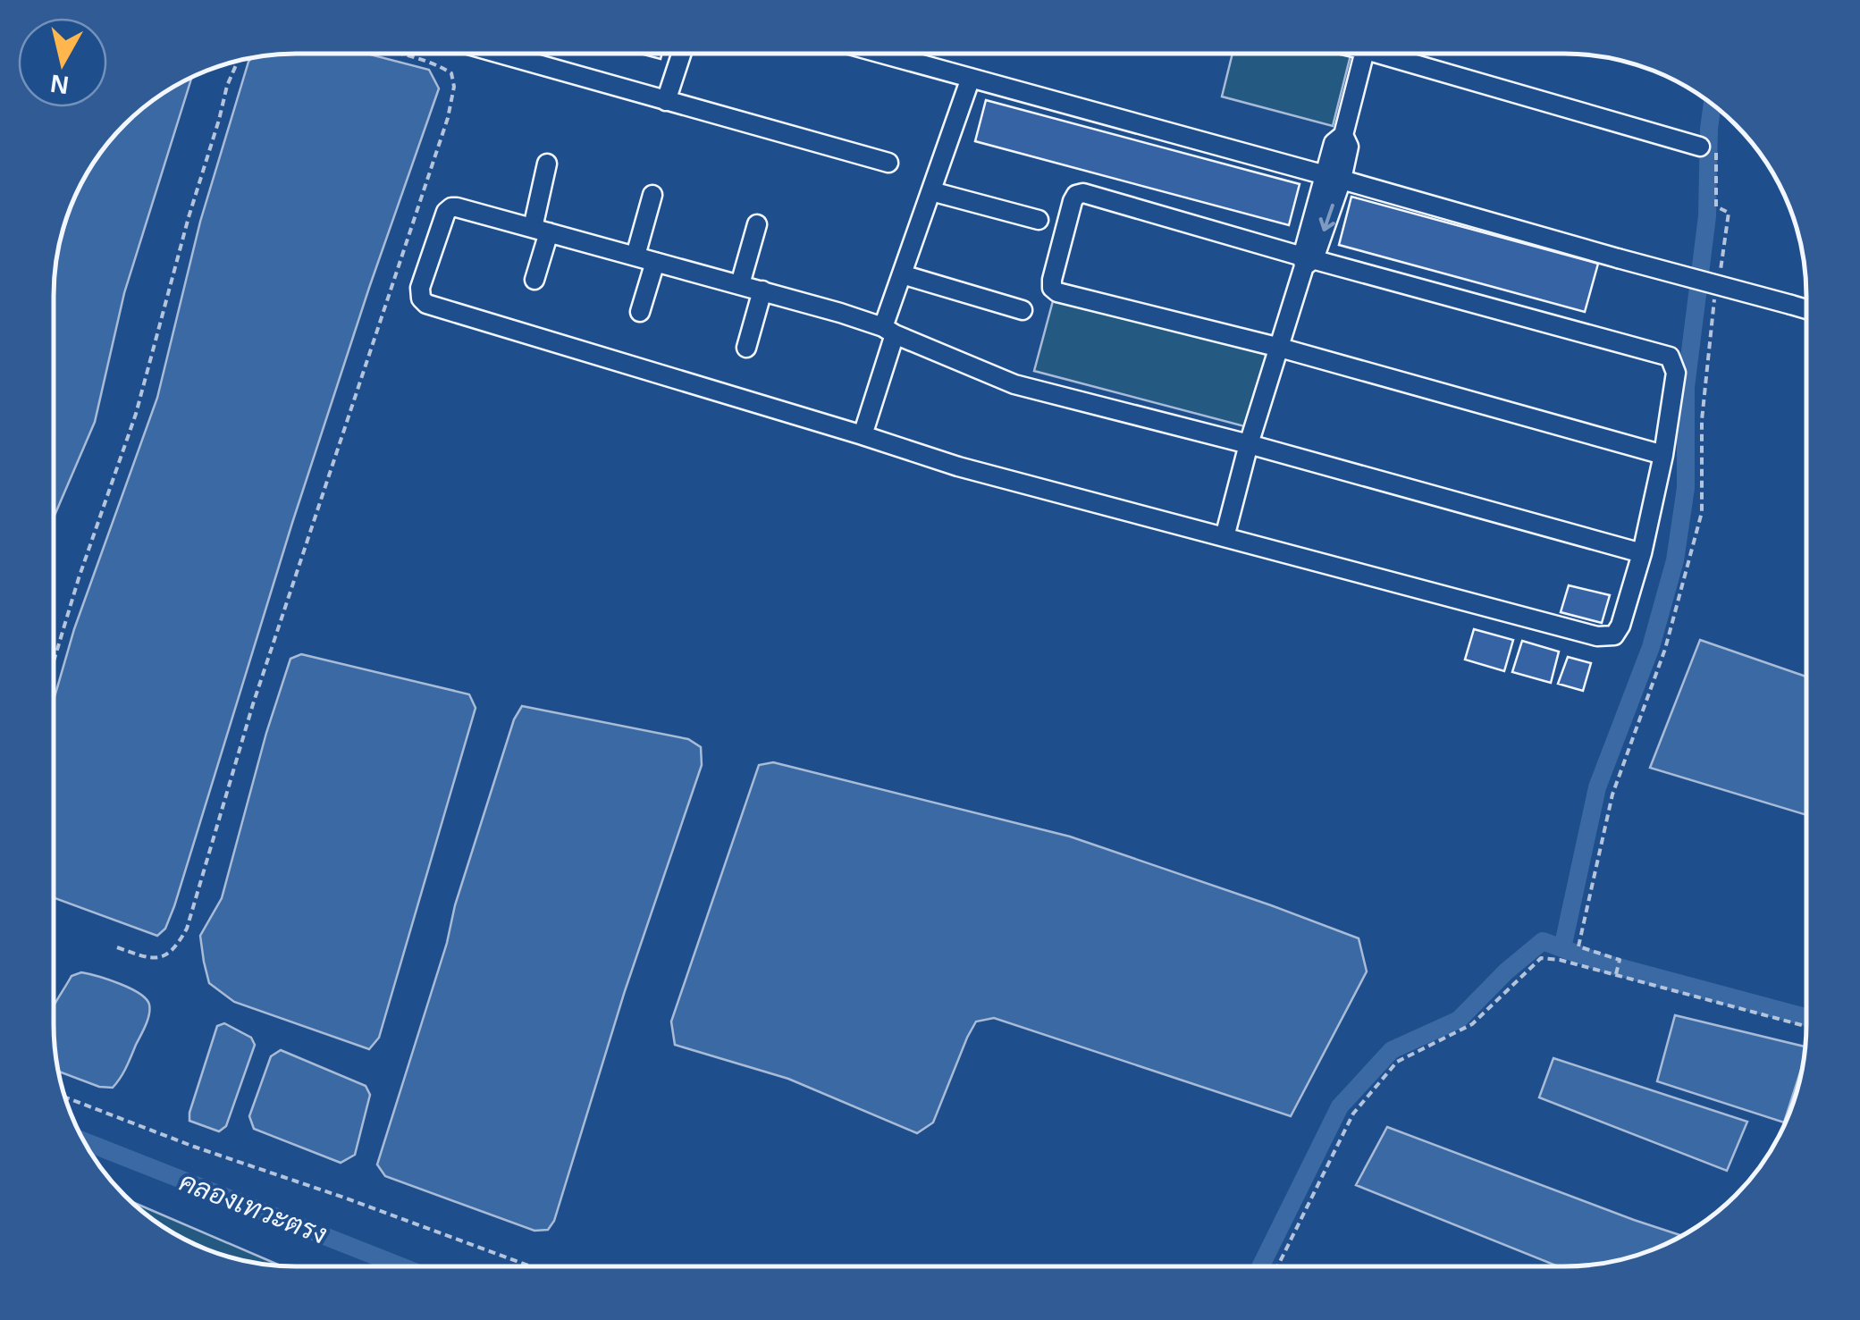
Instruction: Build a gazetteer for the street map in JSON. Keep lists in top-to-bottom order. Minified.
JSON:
{"water":["คลองเทวะตรง"],"north":"bottom"}
